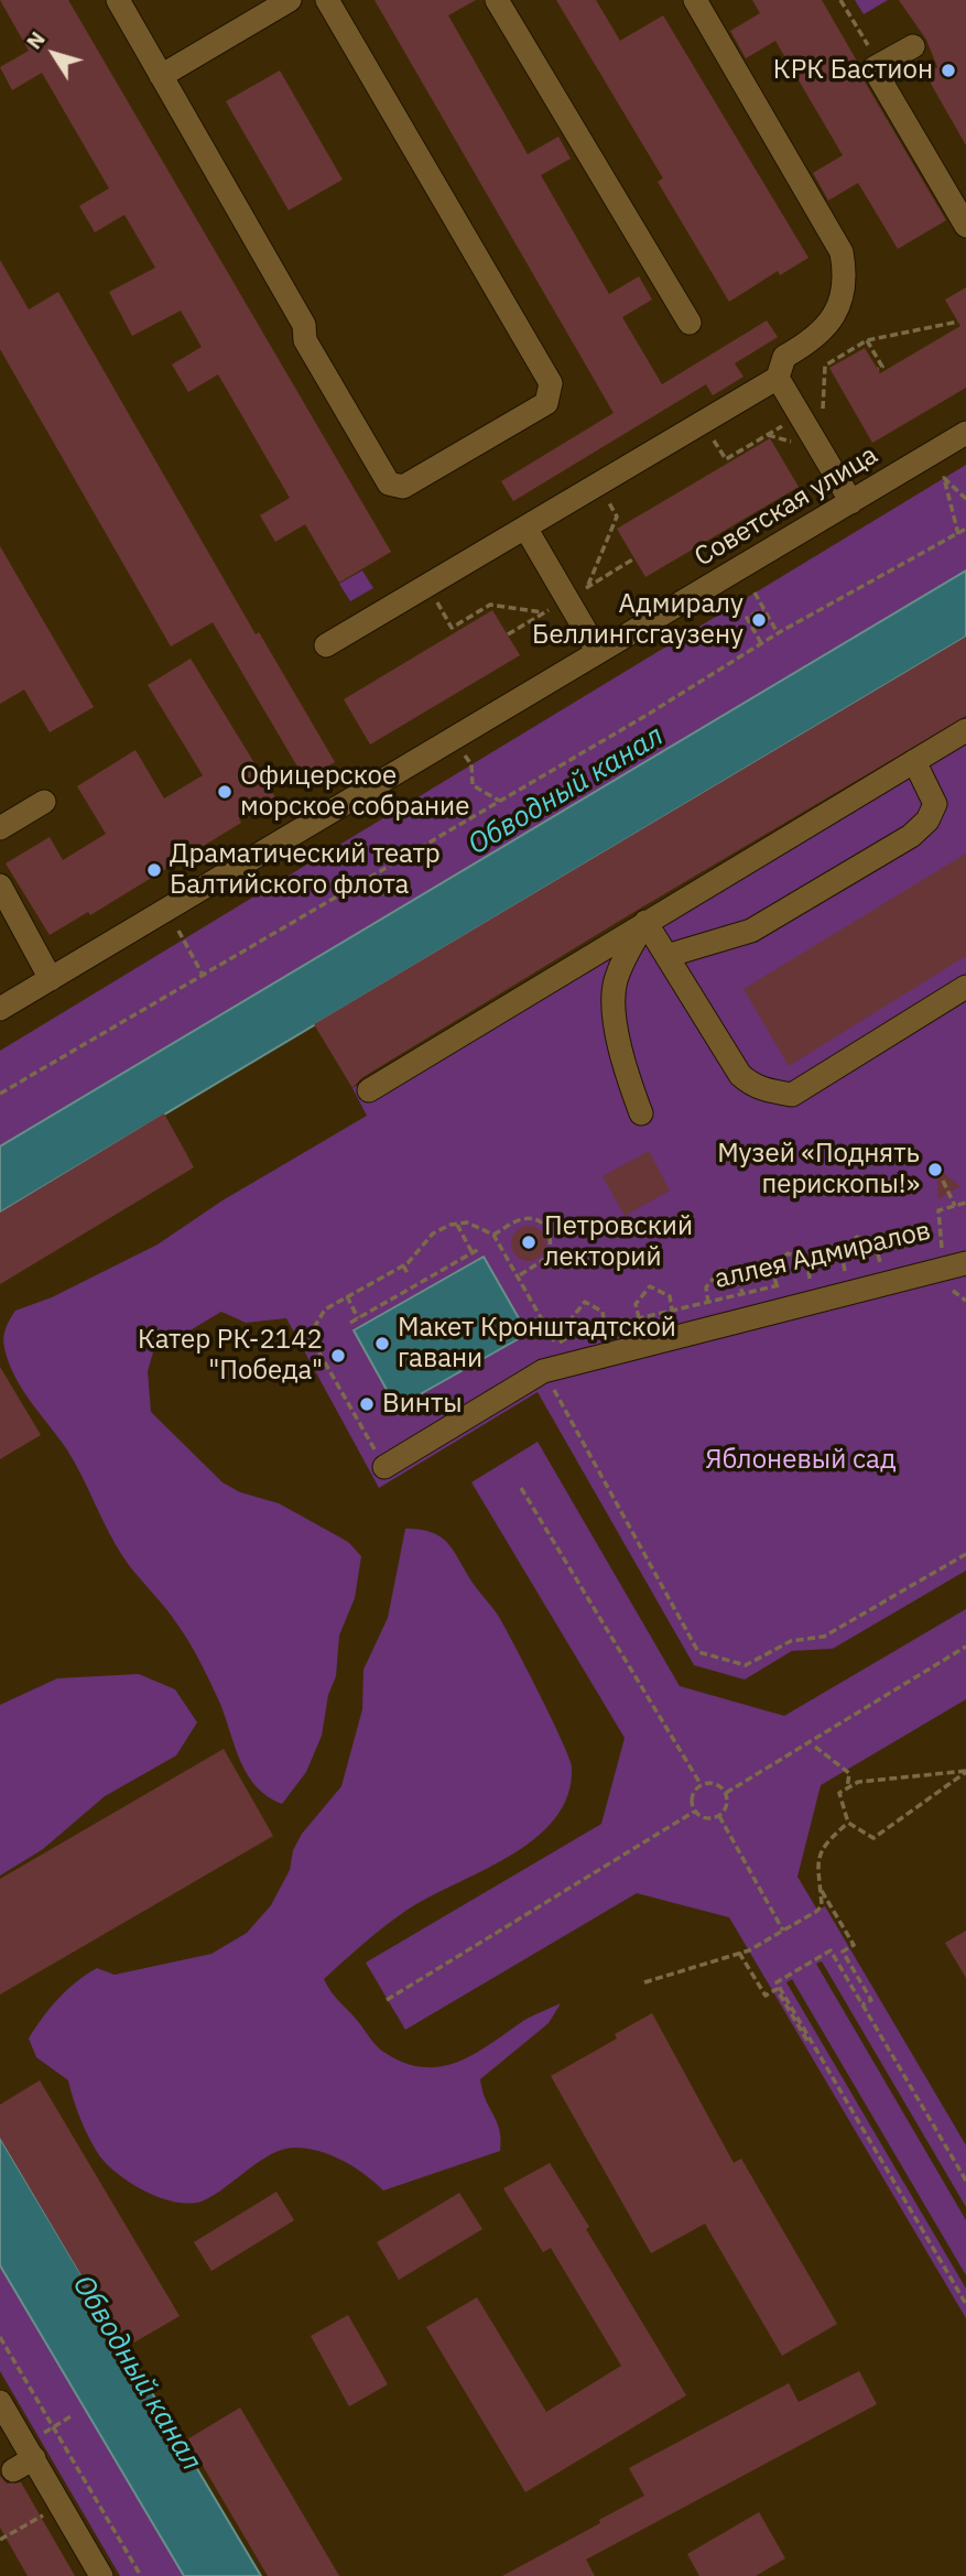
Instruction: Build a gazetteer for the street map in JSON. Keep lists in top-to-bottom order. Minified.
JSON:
{"streets":{"street":["Советская улица"],"path":["аллея Адмиралов"]},"water":["Обводный канал"],"parks":["Яблоневый сад"],"places":["КРК Бастион","Адмиралу Беллингсгаузену","Офицерское морское собрание","Драматический театр Балтийского флота","Музей «Поднять перископы!»","Петровский лекторий","Макет Кронштадтской гавани","Катер РК-2142 \"Победа\"","Винты"],"north":"top left"}
